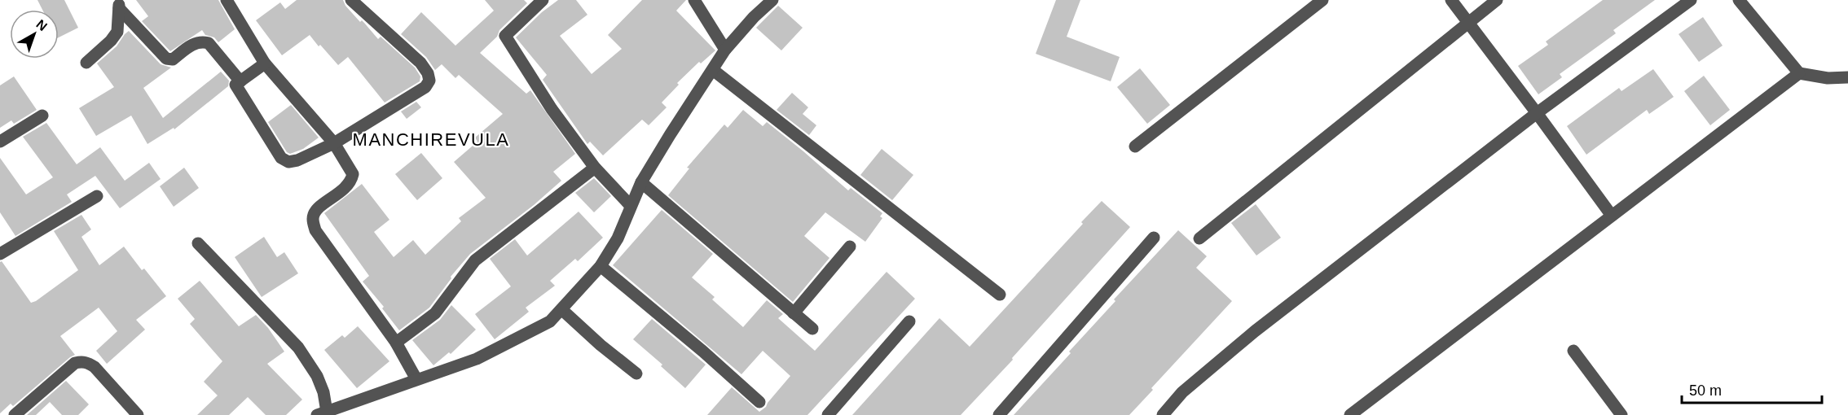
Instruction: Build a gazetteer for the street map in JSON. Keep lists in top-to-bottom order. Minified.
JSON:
{"districts":["MANCHIREVULA"],"scale_bar":"50 m","north":"top right"}
